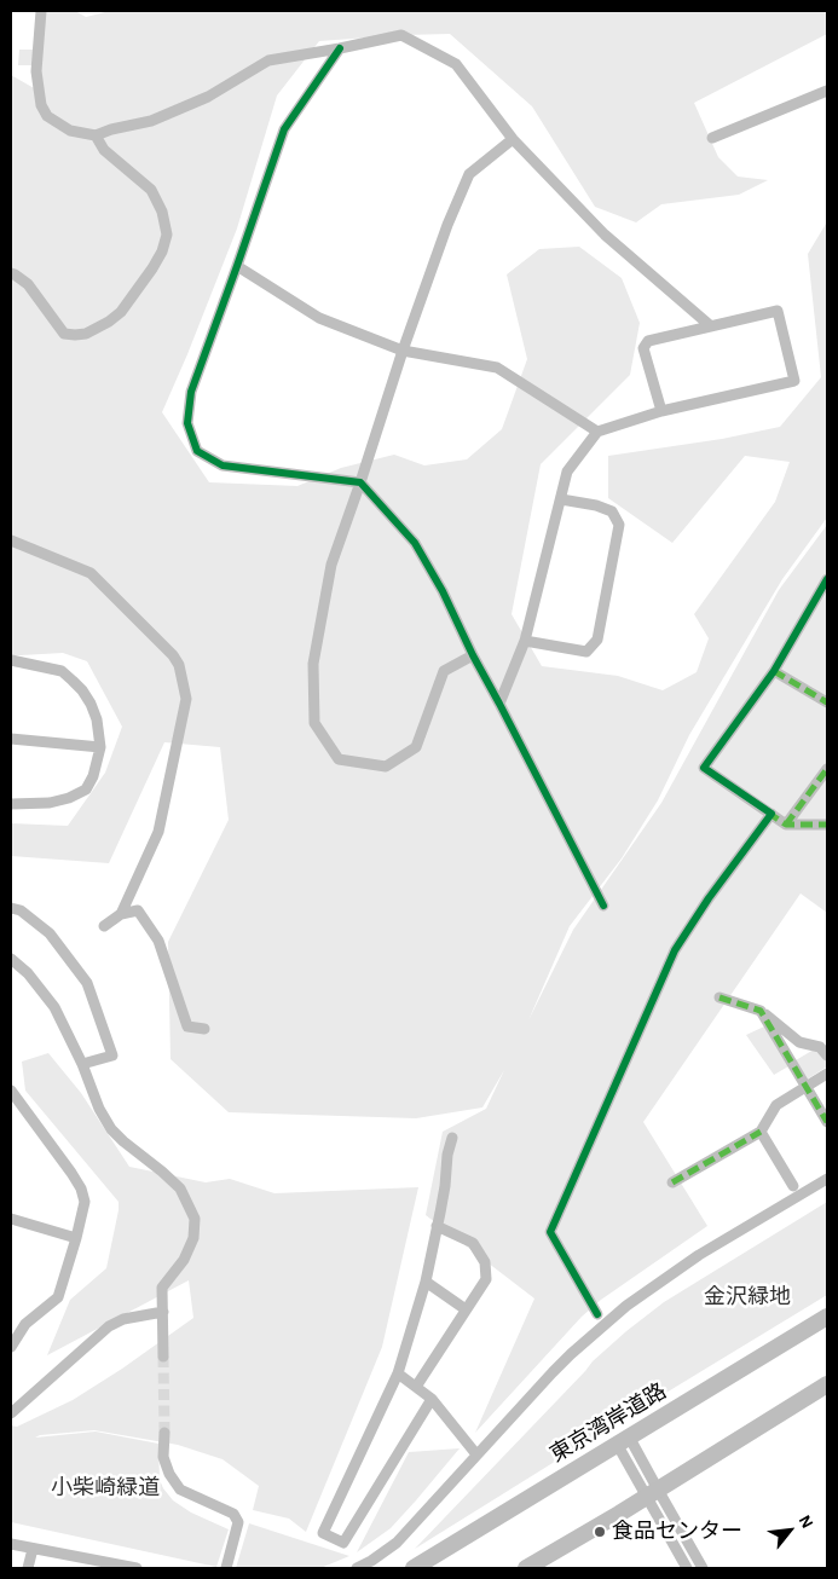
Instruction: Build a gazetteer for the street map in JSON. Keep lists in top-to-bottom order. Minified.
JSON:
{"streets":{"highway":["東京湾岸道路"]},"parks":["金沢緑地","小柴崎緑道"],"places":["食品センター"],"north":"top right"}
